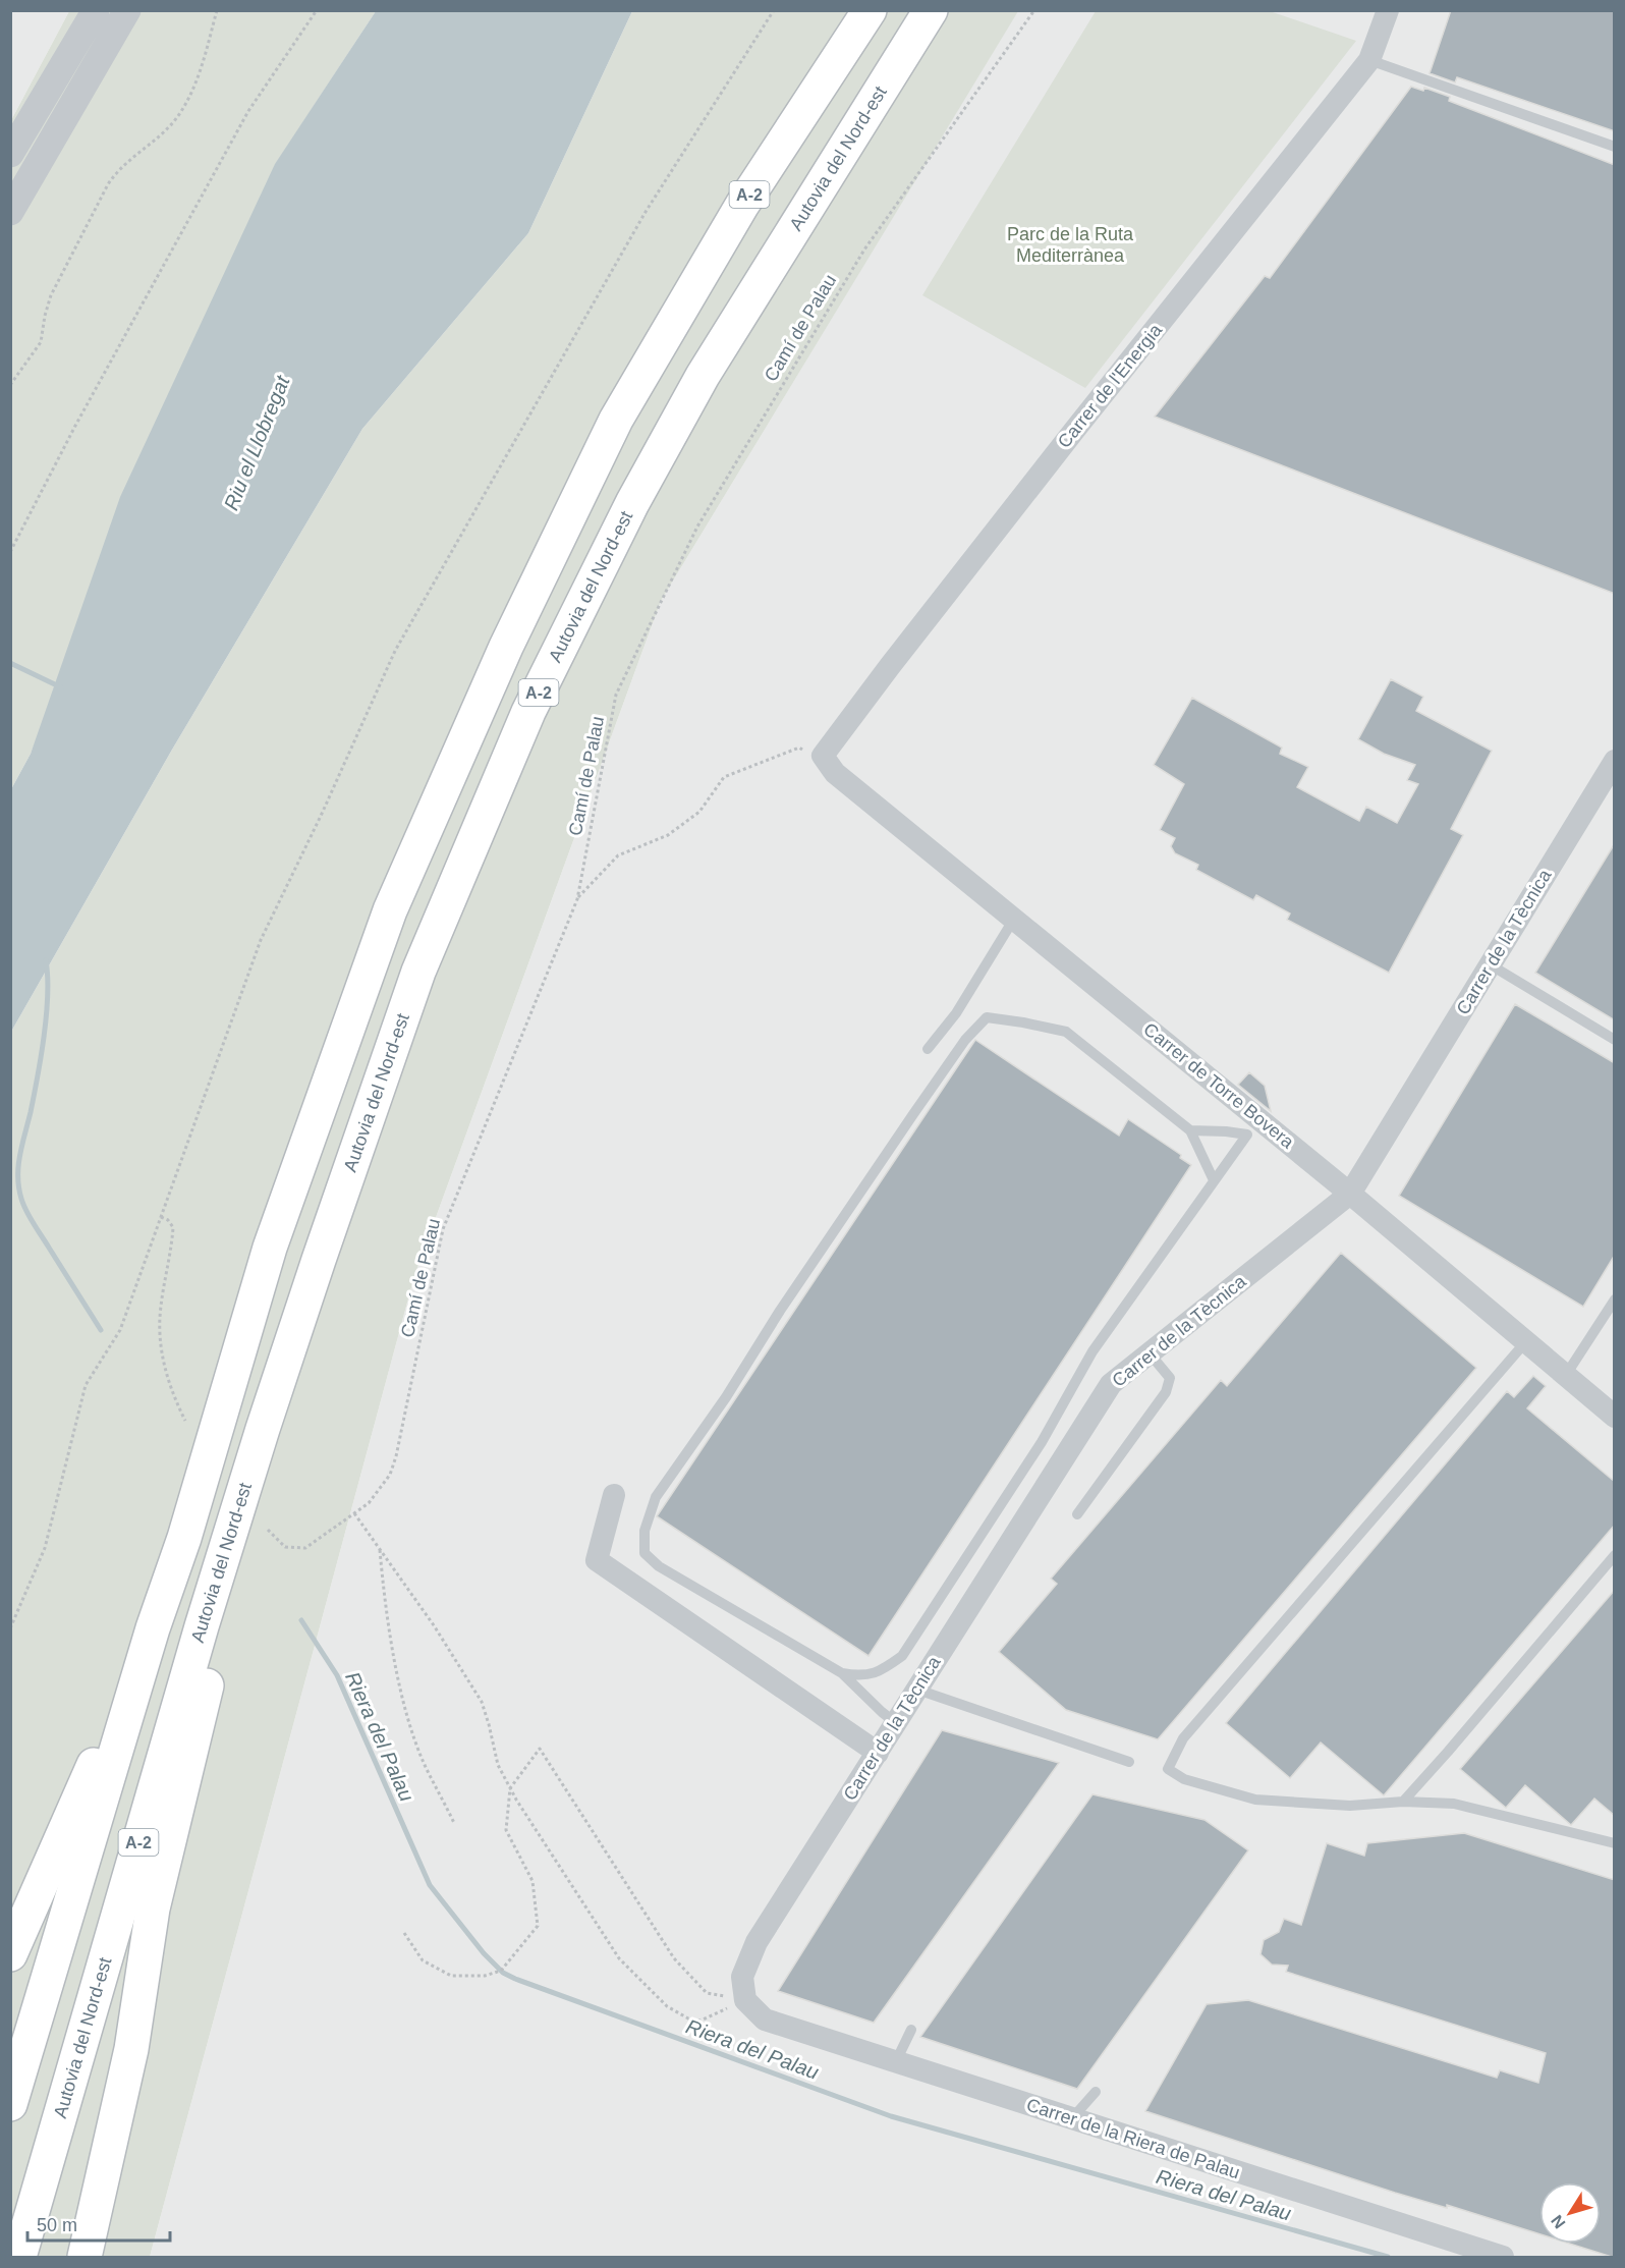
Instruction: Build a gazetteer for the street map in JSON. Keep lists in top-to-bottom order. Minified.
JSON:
{"streets":{"highway":["Autovia del Nord-est","A-2"],"street":["Carrer de l'Energia","Carrer de la Tècnica","Carrer de Torre Bovera","Carrer de la Riera de Palau"],"path":["Camí de Palau"]},"crossings":[["Carrer de l'Energia","Carrer de Torre Bovera"],["Carrer de la Tècnica","Carrer de Torre Bovera"],["Carrer de la Tècnica","Carrer de la Riera de Palau"]],"water":["Riu el Llobregat","Riera del Palau"],"parks":["Parc de la Ruta Mediterrànea"],"scale_bar":"50 m","north":"bottom left"}
